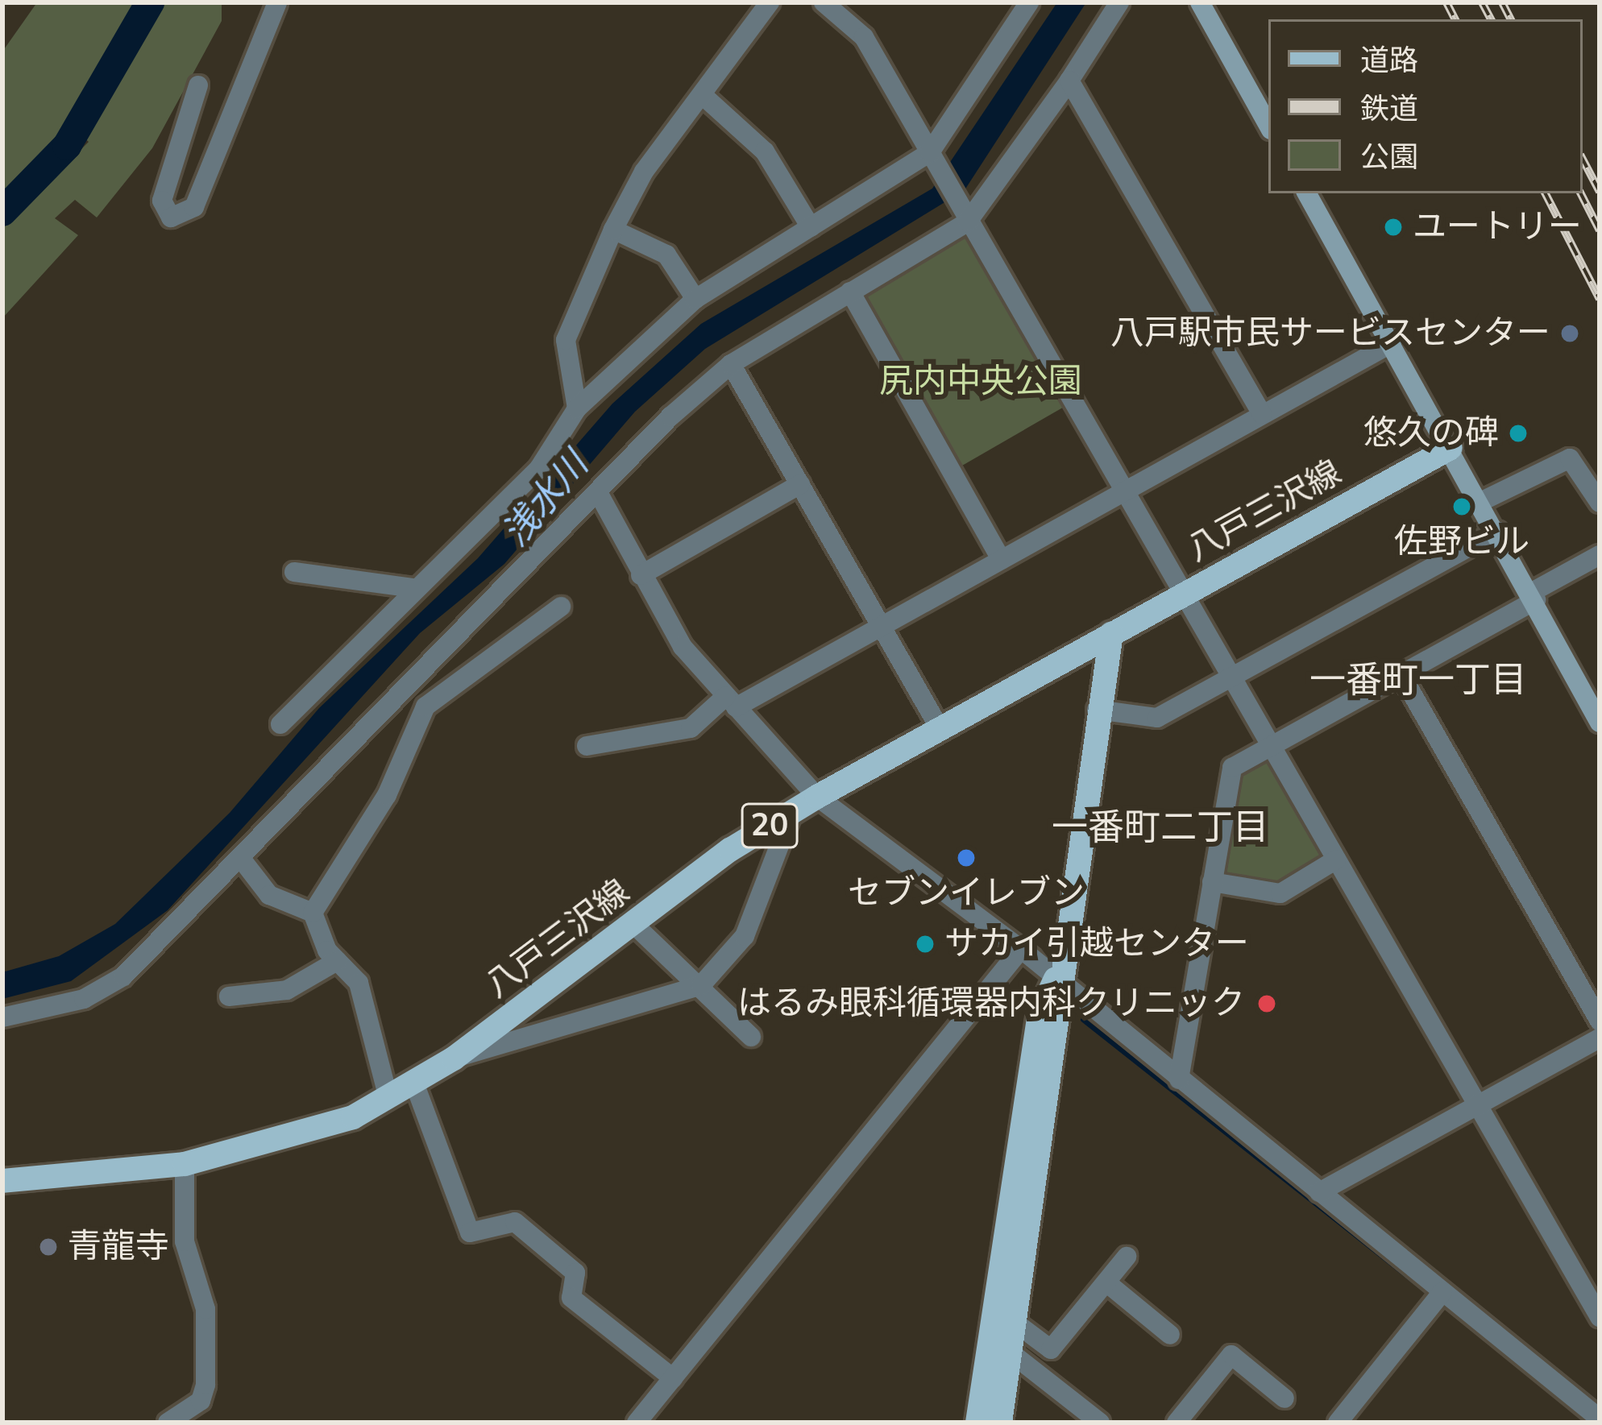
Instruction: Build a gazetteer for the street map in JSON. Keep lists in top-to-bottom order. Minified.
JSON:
{"streets":{"main road":["八戸三沢線","20"]},"districts":["一番町一丁目","一番町二丁目"],"water":["浅水川"],"parks":["尻内中央公園"],"places":["ユートリー","八戸駅市民サービスセンター","悠久の碑","佐野ビル","セブンイレブン","サカイ引越センター","はるみ眼科循環器内科クリニック","青龍寺"],"legend":["道路","鉄道","公園"]}
